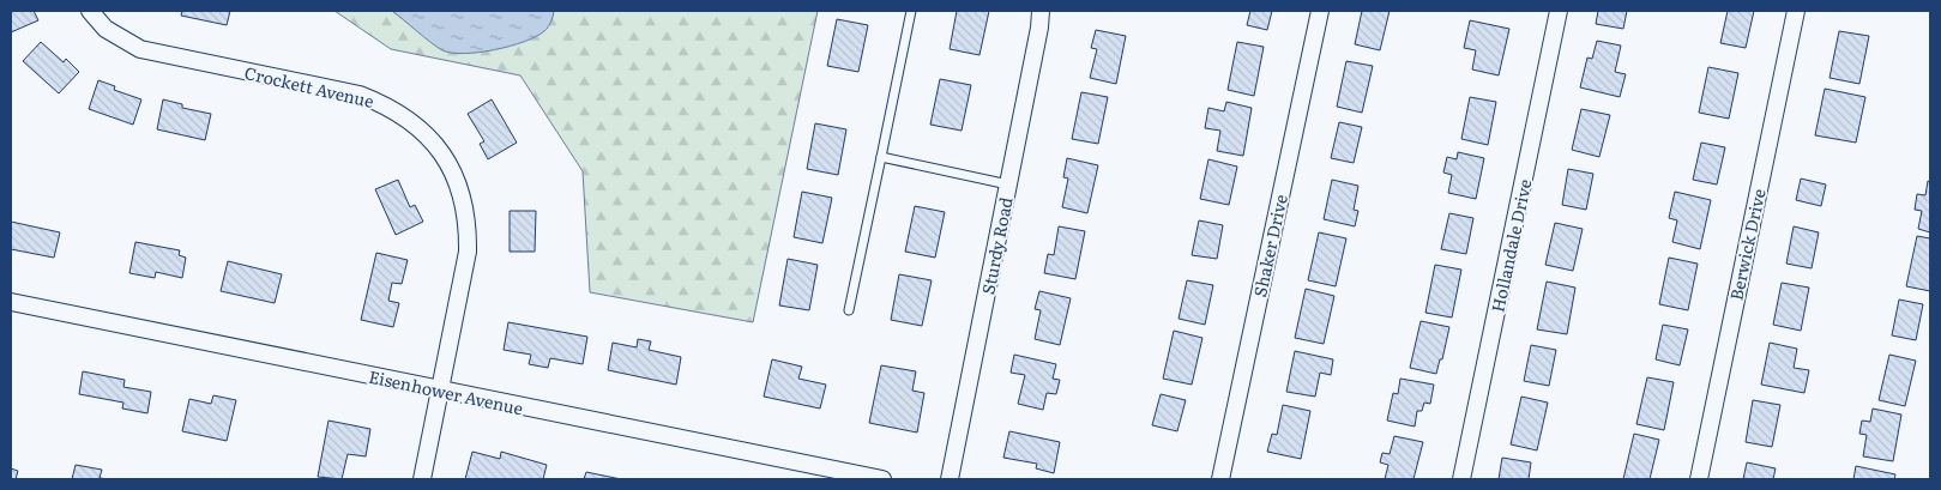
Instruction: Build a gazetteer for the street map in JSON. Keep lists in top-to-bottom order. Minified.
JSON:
{"streets":{"street":["Crockett Avenue","Berwick Drive","Sturdy Road","Shaker Drive","Hollandale Drive","Eisenhower Avenue"]},"crossings":[["Crockett Avenue","Eisenhower Avenue"]]}
